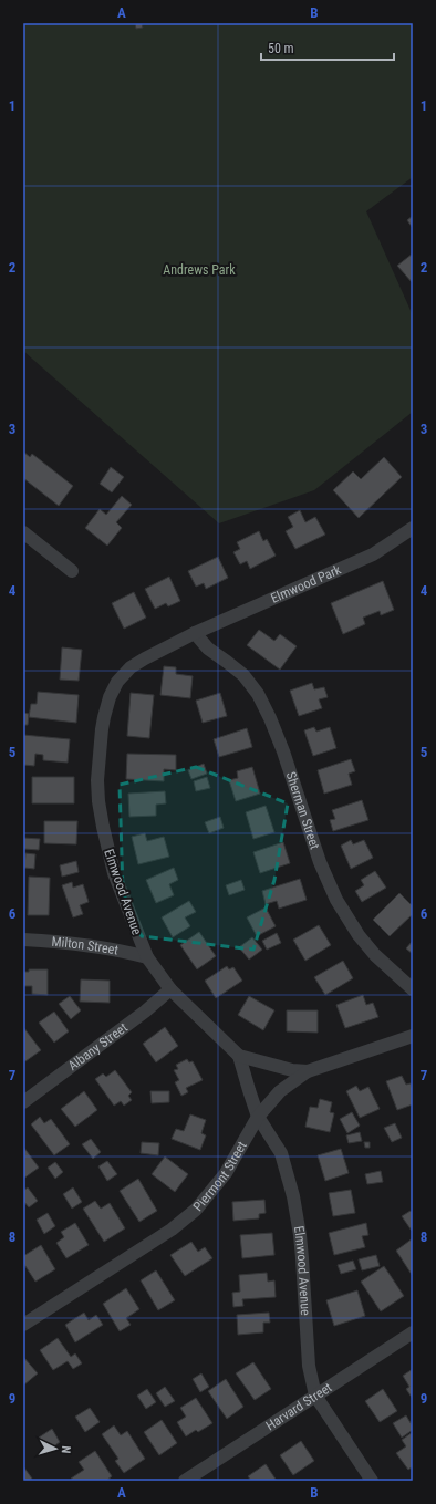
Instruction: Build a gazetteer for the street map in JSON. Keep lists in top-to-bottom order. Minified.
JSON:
{"streets":{"street":["Elmwood Park","Sherman Street","Elmwood Avenue","Milton Street","Albany Street","Piermont Street","Harvard Street"]},"crossings":[["Elmwood Park","Sherman Street"],["Elmwood Park","Elmwood Avenue"],["Sherman Street","Elmwood Avenue"],["Elmwood Avenue","Milton Street"],["Elmwood Avenue","Albany Street"],["Elmwood Avenue","Piermont Street"],["Elmwood Avenue","Harvard Street"]],"parks":["Andrews Park"],"scale_bar":"50 m","north":"right","grid":{"columns":["A","B"],"rows":["1","2","3","4","5","6","7","8","9"]}}
